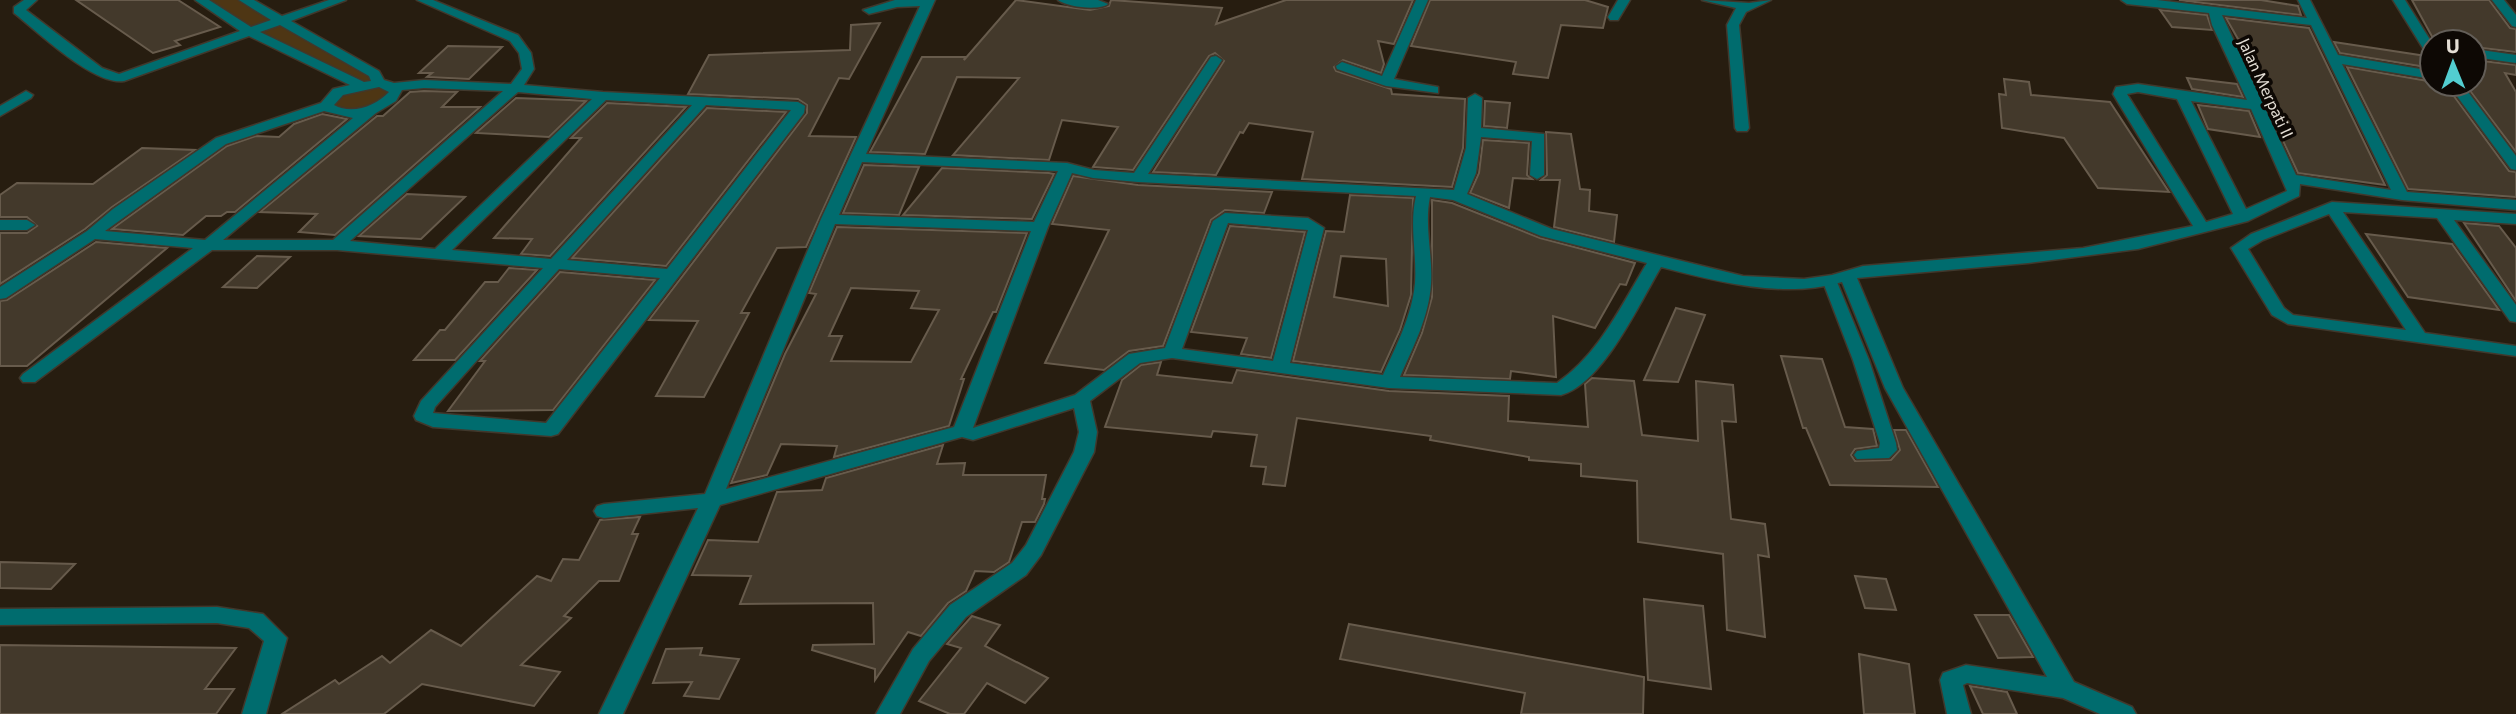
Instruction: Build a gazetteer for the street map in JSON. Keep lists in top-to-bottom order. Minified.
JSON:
{"streets":{"street":["Jalan Merpati II"]},"north":"top"}
